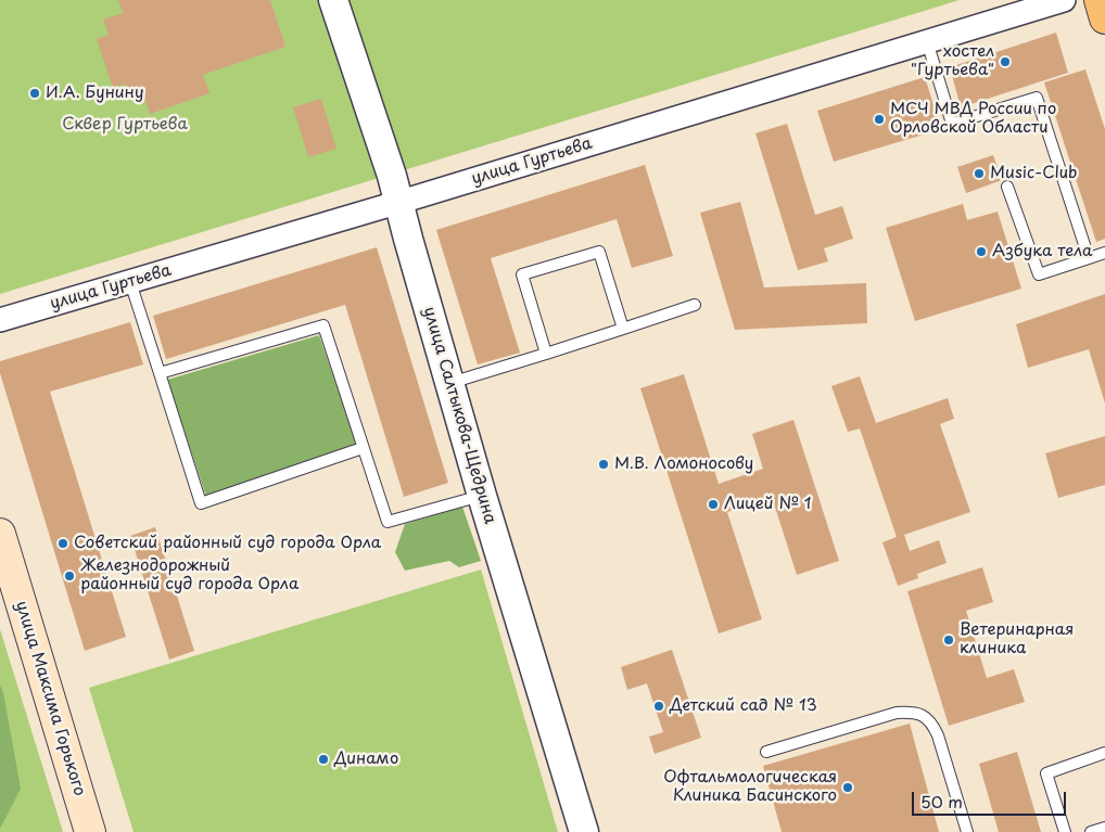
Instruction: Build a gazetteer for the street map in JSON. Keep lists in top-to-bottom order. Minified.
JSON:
{"streets":{"main road":["улица Максима Горького"],"street":["улица Гуртьева","улица Салтыкова-Щедрина"]},"crossings":[["улица Гуртьева","улица Салтыкова-Щедрина"]],"parks":["Сквер Гуртьева"],"places":["хостел \"Гуртьева\"","И.А. Бунину","МСЧ МВД России по Орловской Области","Music-Club","Азбука тела","М.В. Ломоносову","Лицей № 1","Советский районный суд города Орла","Железнодорожный районный суд города Орла","Ветеринарная клиника","Детский сад № 13","Динамо","Офтальмологическая Клиника Басинского"],"scale_bar":"50 m"}
